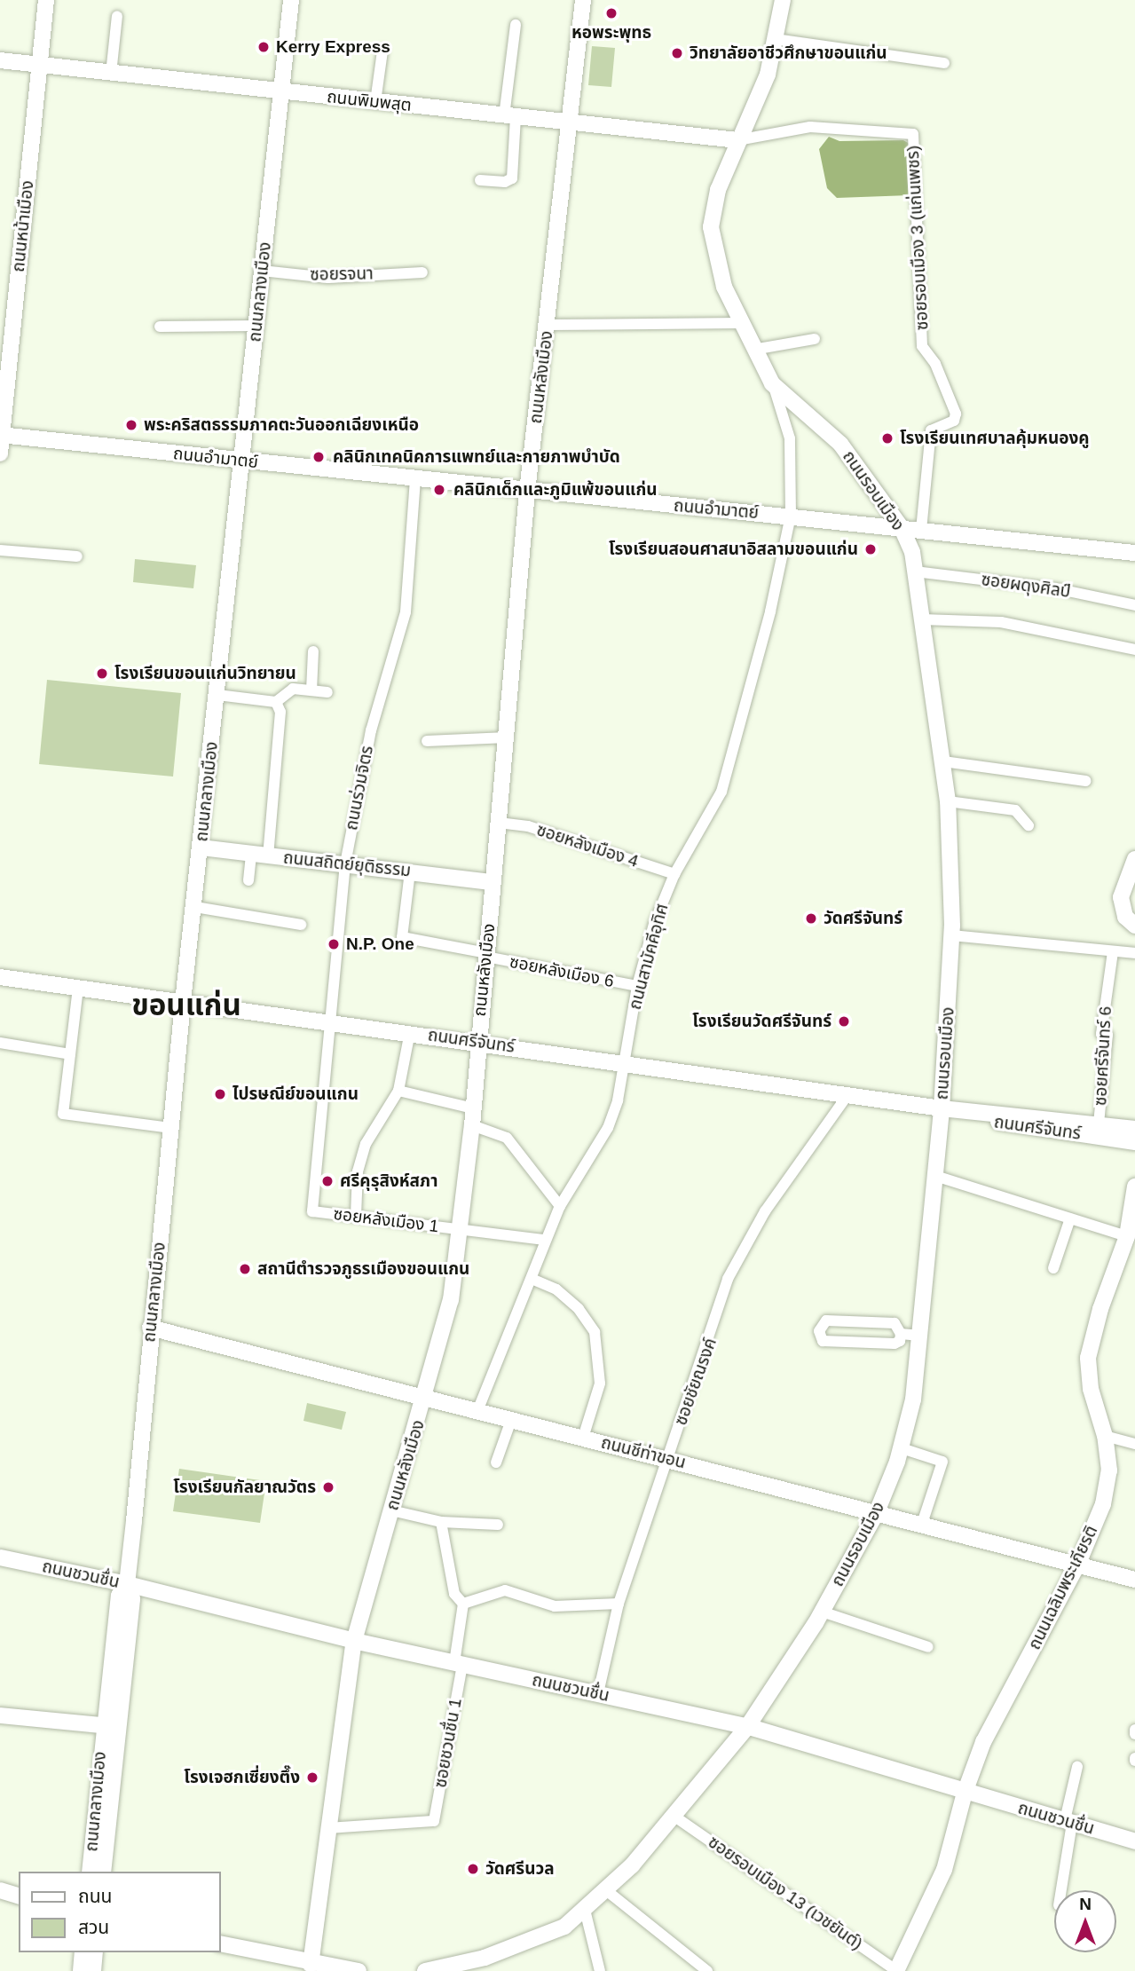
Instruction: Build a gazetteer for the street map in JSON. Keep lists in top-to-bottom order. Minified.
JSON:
{"streets":{"street":["ถนนพิมพสุต","ถนนหน้าเมือง","ซอยรอบเมือง 3 (แก่นเพชร)","ซอยรจนา","ถนนกลางเมือง","ถนนหลังเมือง","ถนนอำมาตย์","ถนนรอบเมือง","ซอยผดุงศิลป์","ถนนร่วมจิตร","ซอยหลังเมือง 4","ถนนสถิตย์ยุติธรรม","ถนนสามัคคีอุทิศ","ซอยหลังเมือง 6","ถนนศรีจันทร์","ซอยศรีจันทร์ 6","ซอยหลังเมือง 1","ซอยชัยณรงค์","ถนนชีท่าขอน","ถนนชวนชื่น","ถนนเฉลิมพระเกียรติ","ซอยชวนชื่น 1","ซอยรอบเมือง 13 (เวชยันต์)"]},"crossings":[["ถนนพิมพสุต","ถนนหน้าเมือง"],["ถนนพิมพสุต","ซอยรอบเมือง 3 (แก่นเพชร)"],["ถนนพิมพสุต","ถนนกลางเมือง"],["ถนนพิมพสุต","ถนนหลังเมือง"],["ถนนพิมพสุต","ถนนรอบเมือง"],["ถนนหน้าเมือง","ถนนอำมาตย์"],["ซอยรอบเมือง 3 (แก่นเพชร)","ถนนอำมาตย์"],["ซอยรอบเมือง 3 (แก่นเพชร)","ถนนรอบเมือง"],["ซอยรจนา","ถนนกลางเมือง"],["ถนนกลางเมือง","ถนนอำมาตย์"],["ถนนกลางเมือง","ถนนสถิตย์ยุติธรรม"],["ถนนกลางเมือง","ถนนศรีจันทร์"],["ถนนกลางเมือง","ถนนชีท่าขอน"],["ถนนกลางเมือง","ถนนชวนชื่น"],["ถนนหลังเมือง","ถนนอำมาตย์"],["ถนนหลังเมือง","ซอยหลังเมือง 4"],["ถนนหลังเมือง","ถนนสถิตย์ยุติธรรม"],["ถนนหลังเมือง","ซอยหลังเมือง 6"],["ถนนหลังเมือง","ถนนศรีจันทร์"],["ถนนหลังเมือง","ซอยหลังเมือง 1"],["ถนนหลังเมือง","ถนนชีท่าขอน"],["ถนนหลังเมือง","ถนนชวนชื่น"],["ถนนหลังเมือง","ซอยชวนชื่น 1"],["ถนนอำมาตย์","ถนนรอบเมือง"],["ถนนอำมาตย์","ถนนร่วมจิตร"],["ถนนอำมาตย์","ถนนสามัคคีอุทิศ"],["ถนนรอบเมือง","ซอยผดุงศิลป์"],["ถนนรอบเมือง","ถนนสามัคคีอุทิศ"],["ถนนรอบเมือง","ถนนศรีจันทร์"],["ถนนรอบเมือง","ถนนชีท่าขอน"],["ถนนรอบเมือง","ถนนชวนชื่น"],["ถนนรอบเมือง","ซอยรอบเมือง 13 (เวชยันต์)"],["ถนนร่วมจิตร","ถนนสถิตย์ยุติธรรม"],["ถนนร่วมจิตร","ถนนศรีจันทร์"],["ถนนร่วมจิตร","ซอยหลังเมือง 1"],["ซอยหลังเมือง 4","ถนนสามัคคีอุทิศ"],["ถนนสถิตย์ยุติธรรม","ซอยหลังเมือง 6"],["ถนนสามัคคีอุทิศ","ซอยหลังเมือง 6"],["ถนนสามัคคีอุทิศ","ถนนศรีจันทร์"],["ถนนสามัคคีอุทิศ","ซอยหลังเมือง 1"],["ถนนสามัคคีอุทิศ","ถนนชีท่าขอน"],["ถนนศรีจันทร์","ซอยศรีจันทร์ 6"],["ถนนศรีจันทร์","ซอยชัยณรงค์"],["ซอยชัยณรงค์","ถนนชีท่าขอน"],["ซอยชัยณรงค์","ถนนชวนชื่น"],["ถนนชีท่าขอน","ถนนเฉลิมพระเกียรติ"],["ถนนชวนชื่น","ถนนเฉลิมพระเกียรติ"],["ถนนชวนชื่น","ซอยชวนชื่น 1"],["ถนนเฉลิมพระเกียรติ","ซอยรอบเมือง 13 (เวชยันต์)"]],"districts":["ขอนแก่น"],"places":["หอพระพุทธ","Kerry Express","วิทยาลัยอาชีวศึกษาขอนแก่น","พระคริสตธรรมภาคตะวันออกเฉียงเหนือ","โรงเรียนเทศบาลคุ้มหนองคู","คลินิกเทคนิคการแพทย์และกายภาพบำบัด","คลินิกเด็กและภูมิแพ้ขอนแก่น","โรงเรียนสอนศาสนาอิสลามขอนแก่น","โรงเรียนขอนแก่นวิทยายน","วัดศรีจันทร์","N.P. One","โรงเรียนวัดศรีจันทร์","ไปรษณีย์ขอนแกน","ศรีคุรุสิงห์สภา","สถานีตำรวจภูธรเมืองขอนแกน","โรงเรียนกัลยาณวัตร","โรงเจฮกเซี่ยงตึ๊ง","วัดศรีนวล"],"legend":["ถนน","สวน"],"north":"top"}
